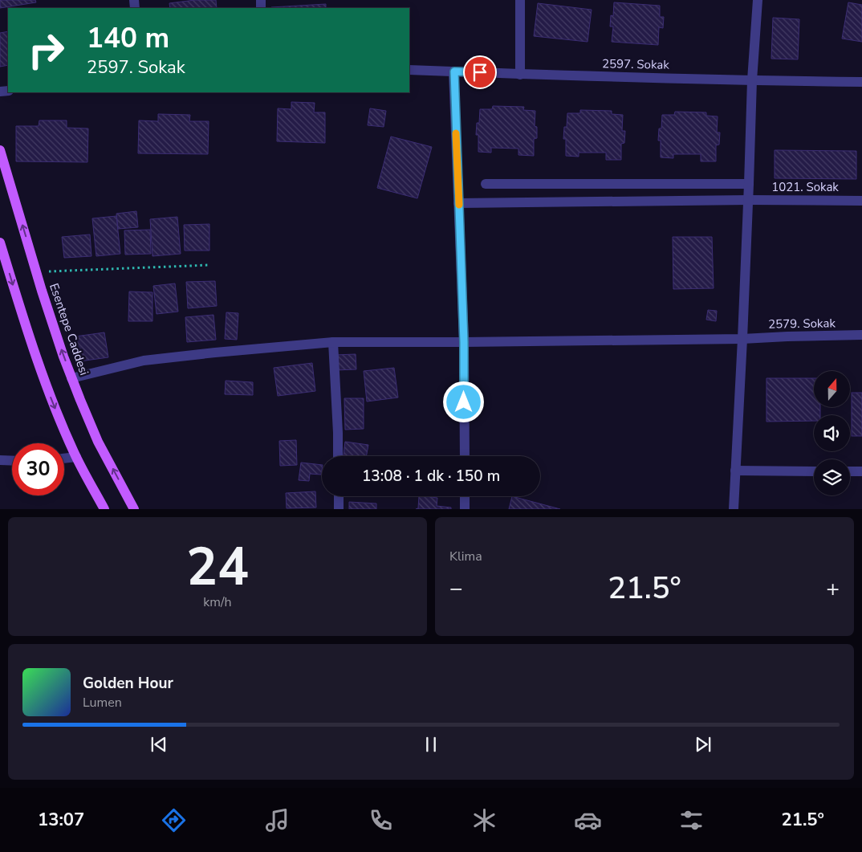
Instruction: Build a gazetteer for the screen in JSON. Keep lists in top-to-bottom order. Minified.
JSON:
{"streets":{"main road":["Esentepe Caddesi"],"street":["2597. Sokak","1021. Sokak","2579. Sokak"]},"crossings":[["2579. Sokak","Esentepe Caddesi"]],"north":"top","page":{"turn":["140 m","2597. Sokak"],"limit":"30","trip":"13:08 · 1 dk · 150 m","tile":[["24","km/h"],"Klima"],"heat":["−","21.5°","+"],"song":["Golden Hour","Lumen"],"tabs":["13:07","21.5°"]}}
